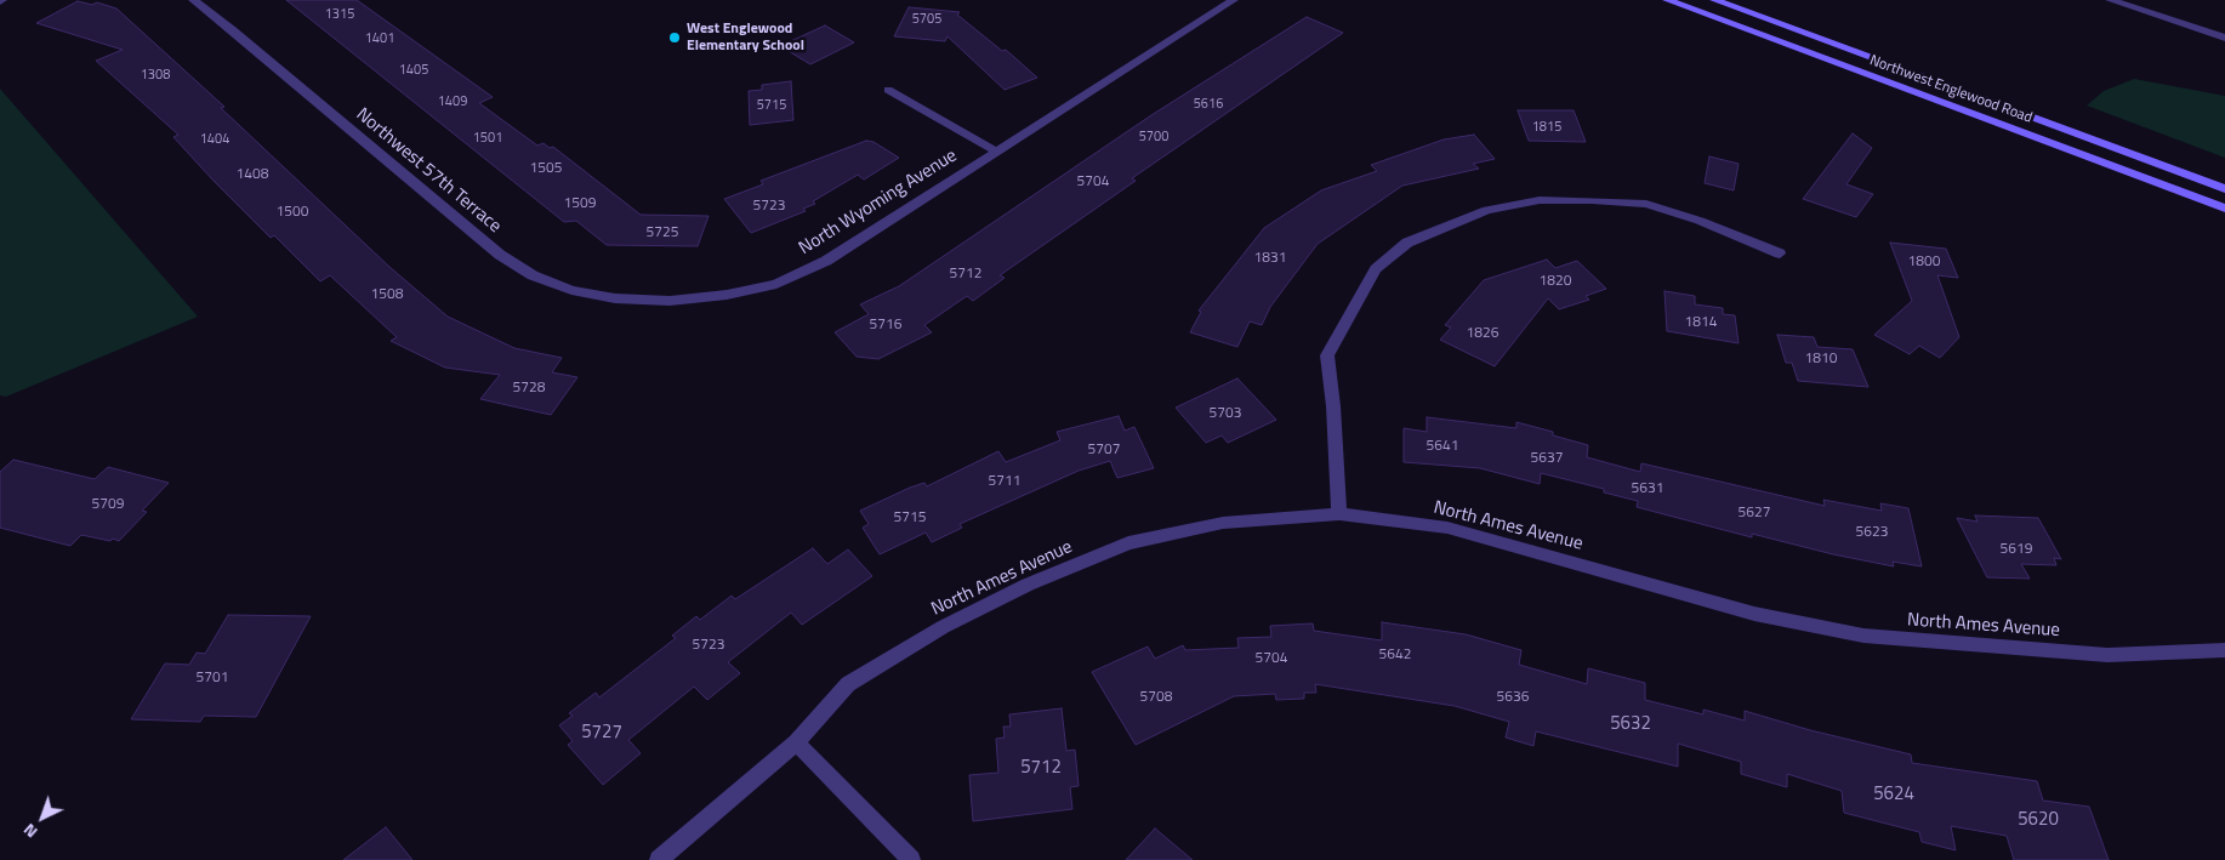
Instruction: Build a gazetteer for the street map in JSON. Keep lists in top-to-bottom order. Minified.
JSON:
{"streets":{"main road":["Northwest Englewood Road"],"street":["Northwest 57th Terrace","North Wyoming Avenue","North Ames Avenue"]},"crossings":[["Northwest 57th Terrace","North Wyoming Avenue"]],"places":["West Englewood Elementary School"],"house_numbers":["1315","5705","1401","1405","1308","1409","5616","5715","1815","5700","1501","1404","1505","1408","5704","1509","5723","1500","5725","1831","1800","5712","1820","1508","1814","5716","1826","1810","5728","5703","5641","5707","5637","5711","5631","5709","5627","5715","5623","5619","5723","5642","5704","5701","5708","5636","5632","5727","5712","5624","5620"],"north":"bottom left"}
